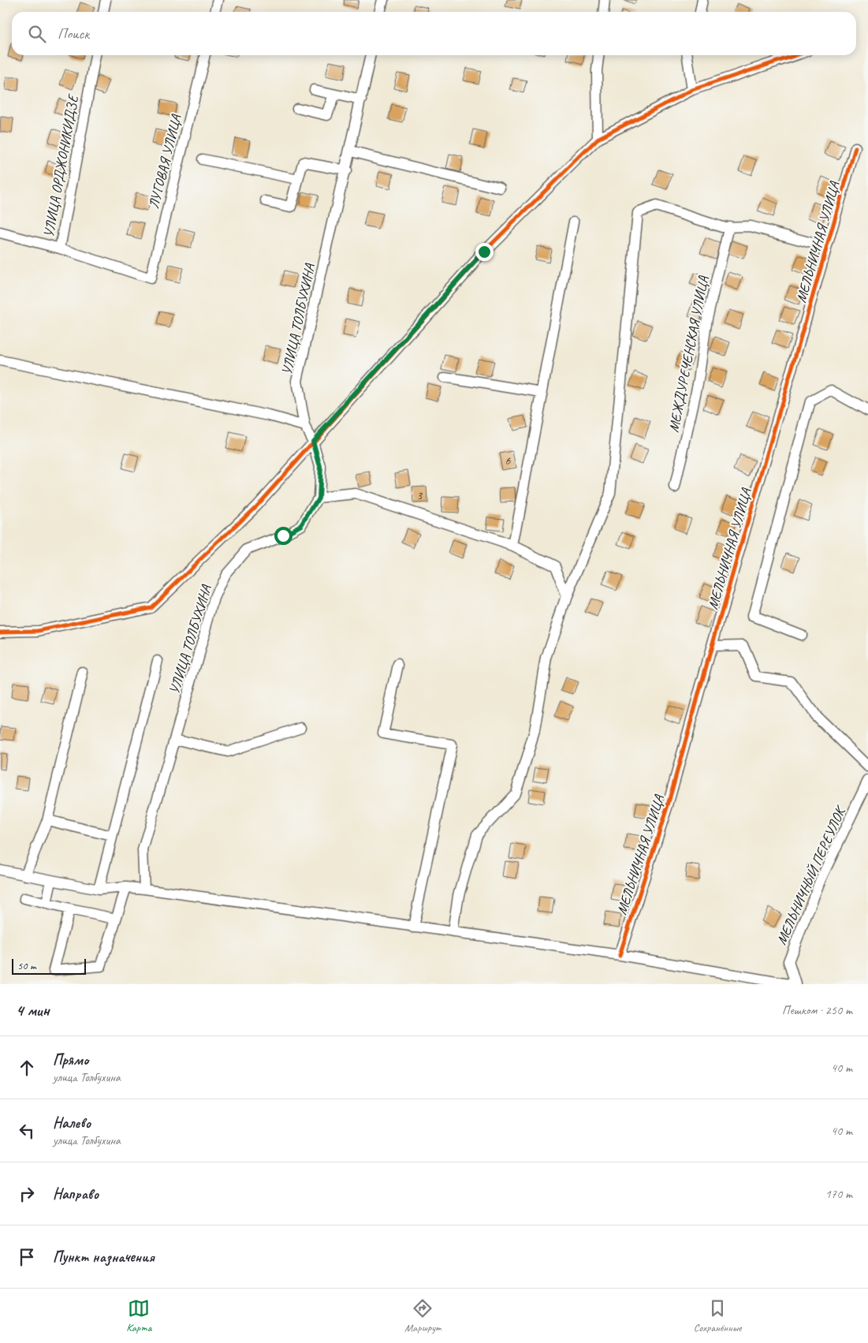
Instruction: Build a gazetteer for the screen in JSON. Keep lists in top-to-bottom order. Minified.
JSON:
{"streets":{"street":["ЛУГОВАЯ УЛИЦА","УЛИЦА ОРДЖОНИКИДЗЕ","МЕЛЬНИЧНАЯ УЛИЦА","УЛИЦА ТОЛБУХИНА","МЕЖДУРЕЧЕНСКАЯ УЛИЦА","МЕЛЬНИЧНЫЙ ПЕРЕУЛОК"]},"crossings":[["ЛУГОВАЯ УЛИЦА","УЛИЦА ОРДЖОНИКИДЗЕ"]],"house_numbers":["6","3"],"scale_bar":"50 m","page":{"search":"Поиск","scale":"50 m","heading":["4 мин","Пешком · 250 m"],"list":[["Прямо","улица Толбухина","40 m"],["Налево","улица Толбухина","40 m"],["Направо","170 m"],"Пункт назначения"],"nav":["Карта","Маршрут","Сохранённые"]}}
